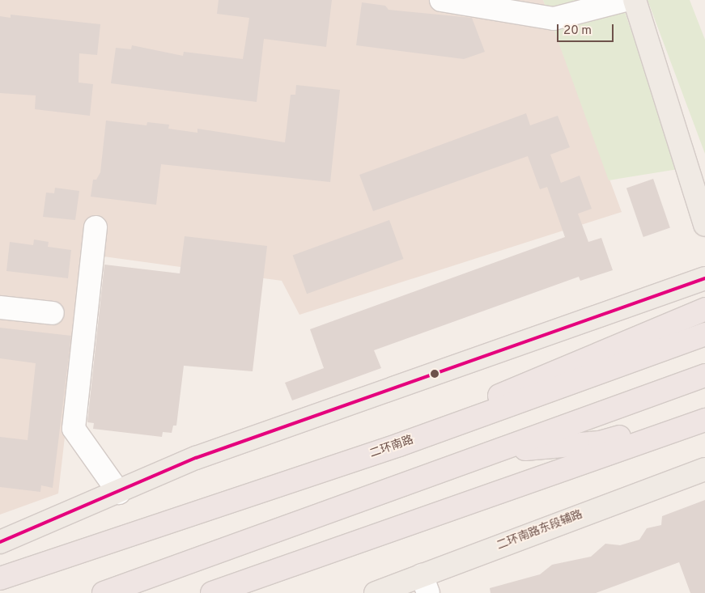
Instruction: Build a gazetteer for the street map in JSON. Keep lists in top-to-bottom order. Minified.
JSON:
{"streets":{"highway":["二环南路"],"main road":["二环南路东段辅路"]},"scale_bar":"20 m"}
